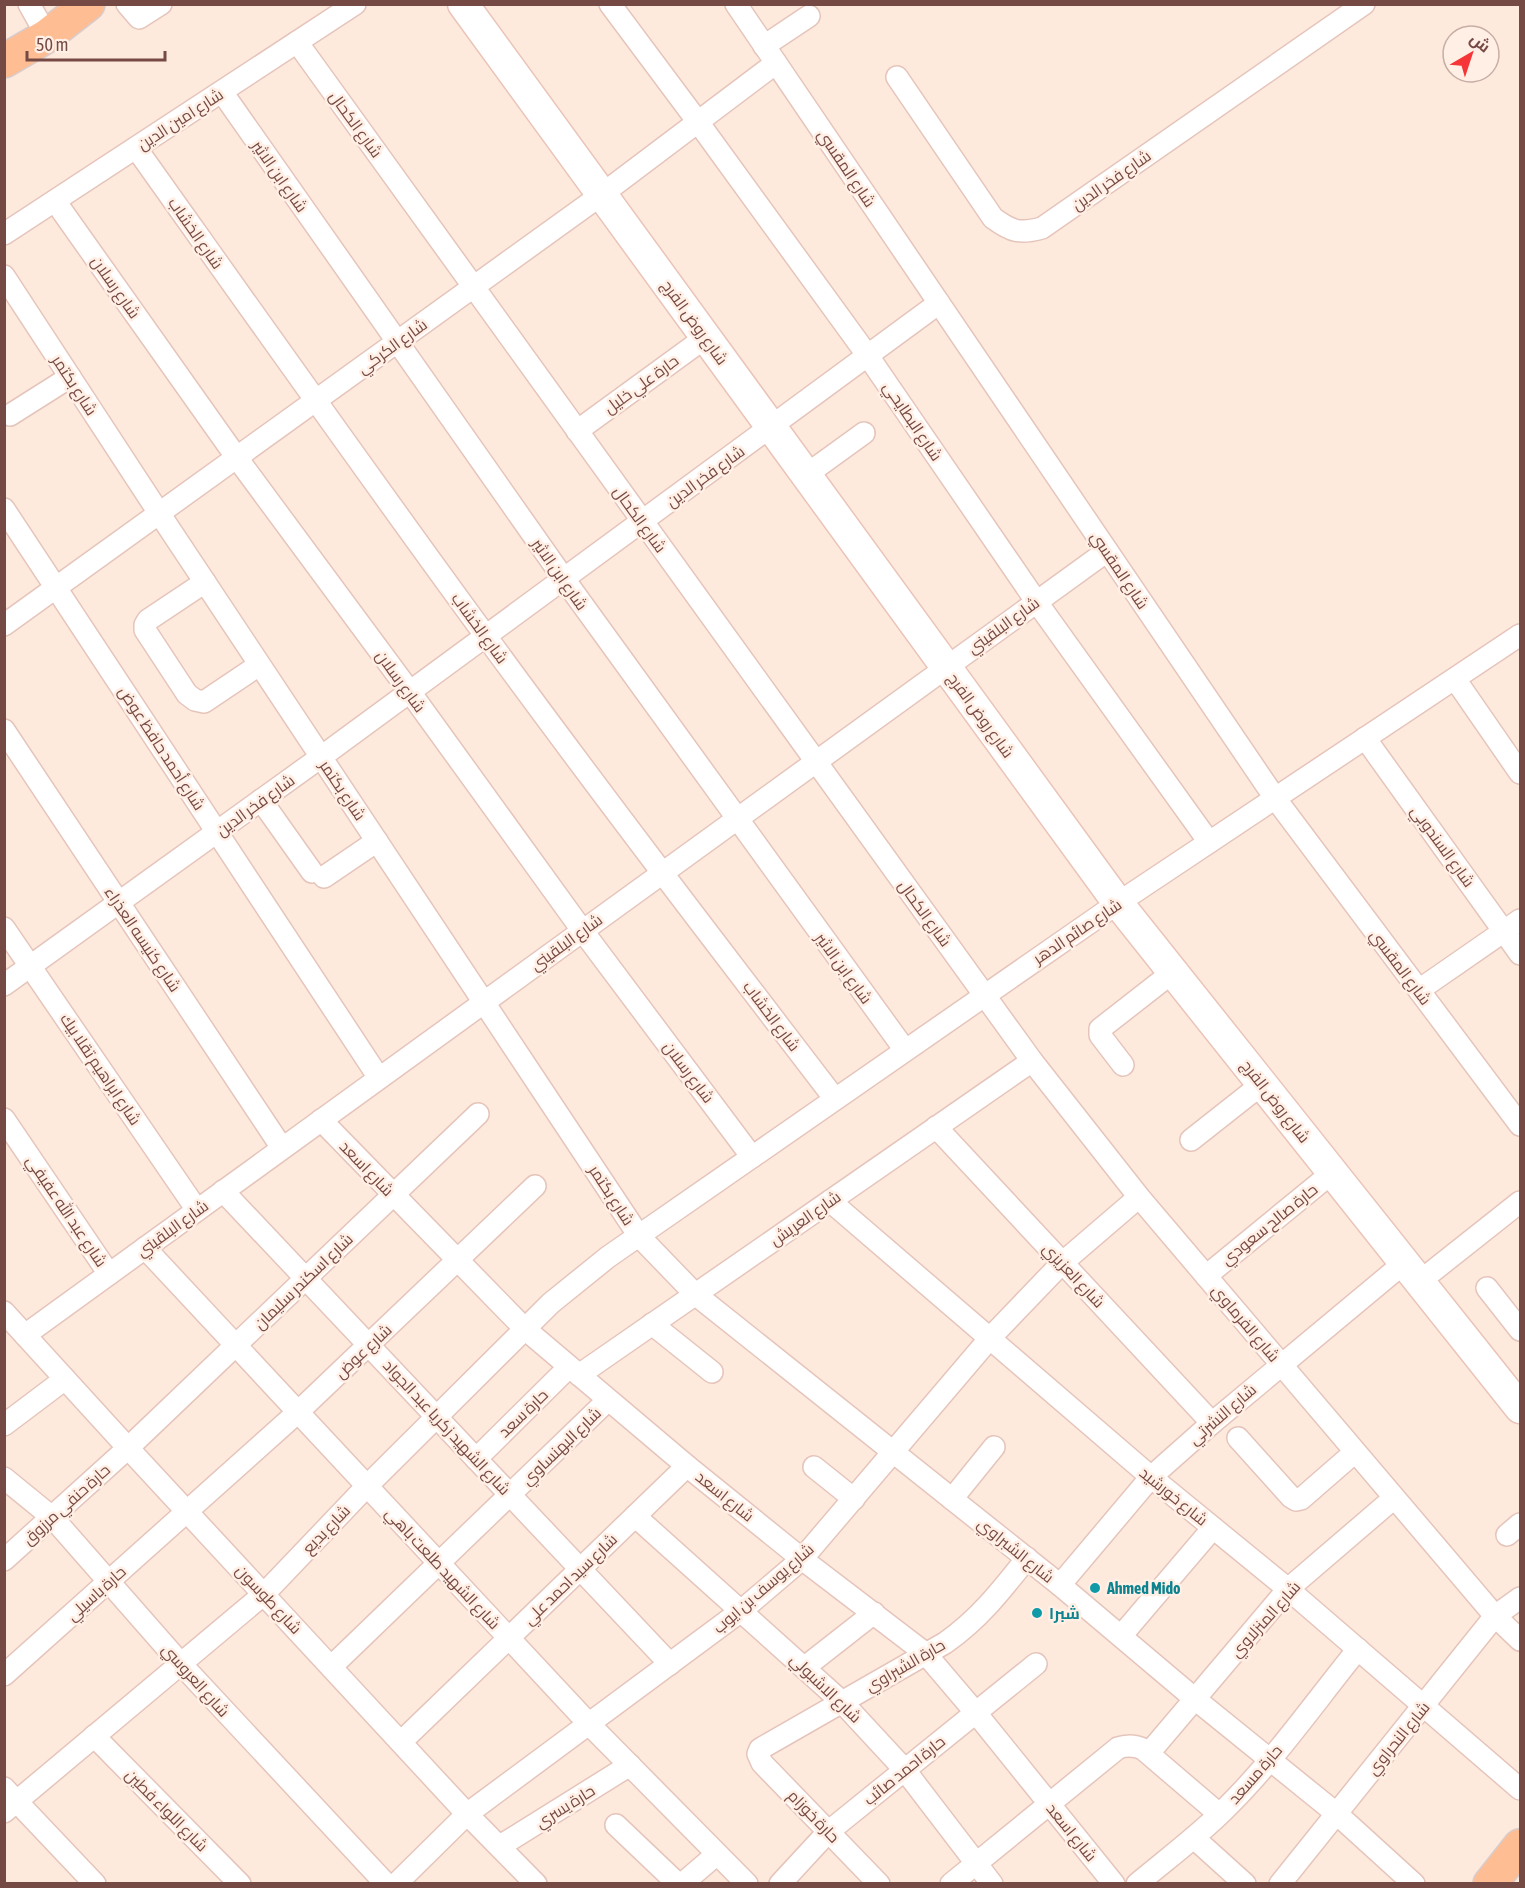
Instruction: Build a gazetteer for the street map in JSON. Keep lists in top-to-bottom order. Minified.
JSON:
{"streets":{"street":["شارع امين الدين","شارع الكحال","شارع المقسي","شارع ابن الاثير","شارع فخر الدين","شارع الخشاب","شارع رسلان","شارع روض الفرج","شارع الكركي","حارة علي خليل","شارع بكتمر","شارع البطايحي","شارع البلقيني","شارع أحمد حافظ عوض","شارع السندوبي","شارع صائم الدهر","شارع كنيسه العذراء","شارع ابراهيم تقلا بيك","شارع اسعد","شارع عبد الله عفيفي","شارع العريش","حارة صالح سعودي","شارع العزيزي","شارع اسكندر سليمان","شارع الفرماوي","شارع عوض","حارة سعد","شارع النشرتي","شارع الشهيد زكريا عبد الجواد","شارع البهنساوي","شارع خورشيد","حارة حنفي مرزوق","شارع بديع","شارع الشبراوي","شارع الشهيد طلعت باهي","شارع سيد احمد علي","شارع يوسف بن ايوب","حارة باسيلي","شارع طوسون","شارع المنزلاوي","حارة الشبراوي","شارع العروسي","شارع الاشبولي","شارع النحراوي","حارة احمد صائب","حارة مسعد","حارة يسري","شارع اللواء فطين","حارة خوزام"]},"crossings":[["شارع امين الدين","شارع الكحال"],["شارع امين الدين","شارع ابن الاثير"],["شارع امين الدين","شارع الخشاب"],["شارع امين الدين","شارع رسلان"],["شارع الكحال","شارع فخر الدين"],["شارع الكحال","شارع الكركي"],["شارع الكحال","حارة علي خليل"],["شارع الكحال","شارع البلقيني"],["شارع الكحال","شارع صائم الدهر"],["شارع الكحال","شارع الفرماوي"],["شارع المقسي","شارع فخر الدين"],["شارع المقسي","شارع الكركي"],["شارع المقسي","شارع البلقيني"],["شارع المقسي","شارع صائم الدهر"],["شارع ابن الاثير","شارع فخر الدين"],["شارع ابن الاثير","شارع الكركي"],["شارع ابن الاثير","شارع البلقيني"],["شارع ابن الاثير","شارع صائم الدهر"],["شارع فخر الدين","شارع الخشاب"],["شارع فخر الدين","شارع رسلان"],["شارع فخر الدين","شارع روض الفرج"],["شارع فخر الدين","شارع بكتمر"],["شارع فخر الدين","شارع البطايحي"],["شارع فخر الدين","شارع أحمد حافظ عوض"],["شارع فخر الدين","شارع كنيسه العذراء"],["شارع فخر الدين","شارع ابراهيم تقلا بيك"],["شارع الخشاب","شارع الكركي"],["شارع الخشاب","شارع البلقيني"],["شارع الخشاب","شارع صائم الدهر"],["شارع رسلان","شارع الكركي"],["شارع رسلان","شارع البلقيني"],["شارع رسلان","شارع صائم الدهر"],["شارع روض الفرج","شارع الكركي"],["شارع روض الفرج","حارة علي خليل"],["شارع روض الفرج","شارع البلقيني"],["شارع روض الفرج","شارع صائم الدهر"],["شارع روض الفرج","حارة صالح سعودي"],["شارع روض الفرج","شارع النشرتي"],["شارع الكركي","شارع بكتمر"],["شارع الكركي","شارع البطايحي"],["شارع الكركي","شارع أحمد حافظ عوض"],["شارع بكتمر","شارع البلقيني"],["شارع بكتمر","شارع صائم الدهر"],["شارع بكتمر","شارع العريش"],["شارع بكتمر","شارع بديع"],["شارع بكتمر","شارع الشبراوي"],["شارع البطايحي","شارع البلقيني"],["شارع البطايحي","شارع صائم الدهر"],["شارع البلقيني","شارع أحمد حافظ عوض"],["شارع البلقيني","شارع كنيسه العذراء"],["شارع البلقيني","شارع ابراهيم تقلا بيك"],["شارع البلقيني","شارع اسعد"],["شارع البلقيني","شارع عبد الله عفيفي"],["شارع البلقيني","شارع الشهيد زكريا عبد الجواد"],["شارع البلقيني","شارع الشهيد طلعت باهي"],["شارع البلقيني","شارع طوسون"],["شارع السندوبي","شارع صائم الدهر"],["شارع صائم الدهر","شارع الفرماوي"],["شارع صائم الدهر","شارع بديع"],["شارع اسعد","شارع العريش"],["شارع اسعد","شارع اسكندر سليمان"],["شارع اسعد","شارع عوض"],["شارع اسعد","حارة سعد"],["شارع اسعد","شارع البهنساوي"],["شارع اسعد","شارع بديع"],["شارع اسعد","شارع سيد احمد علي"],["شارع اسعد","شارع يوسف بن ايوب"],["شارع اسعد","حارة الشبراوي"],["شارع اسعد","حارة احمد صائب"],["شارع العريش","شارع العزيزي"],["شارع العريش","شارع الفرماوي"],["شارع العريش","حارة سعد"],["شارع العريش","شارع خورشيد"],["شارع العريش","شارع الشبراوي"],["حارة صالح سعودي","شارع الفرماوي"],["شارع العزيزي","شارع النشرتي"],["شارع العزيزي","شارع يوسف بن ايوب"],["شارع اسكندر سليمان","شارع الشهيد زكريا عبد الجواد"],["شارع اسكندر سليمان","حارة حنفي مرزوق"],["شارع اسكندر سليمان","شارع الشهيد طلعت باهي"],["شارع اسكندر سليمان","شارع طوسون"],["شارع الفرماوي","شارع النشرتي"],["شارع الفرماوي","شارع يوسف بن ايوب"],["شارع الفرماوي","شارع المنزلاوي"],["شارع الفرماوي","شارع النحراوي"],["شارع عوض","شارع الشهيد زكريا عبد الجواد"],["شارع عوض","شارع الشهيد طلعت باهي"],["شارع عوض","حارة باسيلي"],["شارع عوض","شارع طوسون"],["حارة سعد","شارع الشهيد زكريا عبد الجواد"],["شارع النشرتي","شارع خورشيد"],["شارع النشرتي","شارع الشبراوي"],["شارع الشهيد زكريا عبد الجواد","شارع البهنساوي"],["شارع الشهيد زكريا عبد الجواد","شارع بديع"],["شارع الشهيد زكريا عبد الجواد","شارع سيد احمد علي"],["شارع الشهيد زكريا عبد الجواد","شارع يوسف بن ايوب"],["شارع البهنساوي","شارع الشهيد طلعت باهي"],["شارع البهنساوي","شارع طوسون"],["شارع خورشيد","شارع يوسف بن ايوب"],["شارع خورشيد","شارع المنزلاوي"],["شارع خورشيد","شارع النحراوي"],["شارع خورشيد","حارة مسعد"],["حارة حنفي مرزوق","شارع طوسون"],["حارة حنفي مرزوق","شارع العروسي"],["شارع بديع","شارع الشهيد طلعت باهي"],["شارع بديع","شارع طوسون"],["شارع بديع","شارع العروسي"],["شارع بديع","شارع اللواء فطين"],["شارع الشبراوي","شارع يوسف بن ايوب"],["شارع الشبراوي","شارع المنزلاوي"],["شارع الشبراوي","حارة الشبراوي"],["شارع الشبراوي","شارع النحراوي"],["شارع الشبراوي","حارة مسعد"],["شارع الشهيد طلعت باهي","شارع سيد احمد علي"],["شارع الشهيد طلعت باهي","شارع يوسف بن ايوب"],["شارع الشهيد طلعت باهي","حارة يسري"],["شارع سيد احمد علي","شارع طوسون"],["شارع سيد احمد علي","شارع الاشبولي"],["شارع يوسف بن ايوب","شارع طوسون"],["شارع يوسف بن ايوب","شارع الاشبولي"],["حارة باسيلي","شارع طوسون"],["حارة باسيلي","شارع العروسي"],["شارع طوسون","حارة يسري"],["حارة الشبراوي","شارع الاشبولي"],["حارة الشبراوي","حارة خوزام"],["شارع الاشبولي","حارة احمد صائب"],["حارة احمد صائب","حارة خوزام"]],"places":["Ahmed Mido","شبرا"],"scale_bar":"50 m","north":"top right"}
